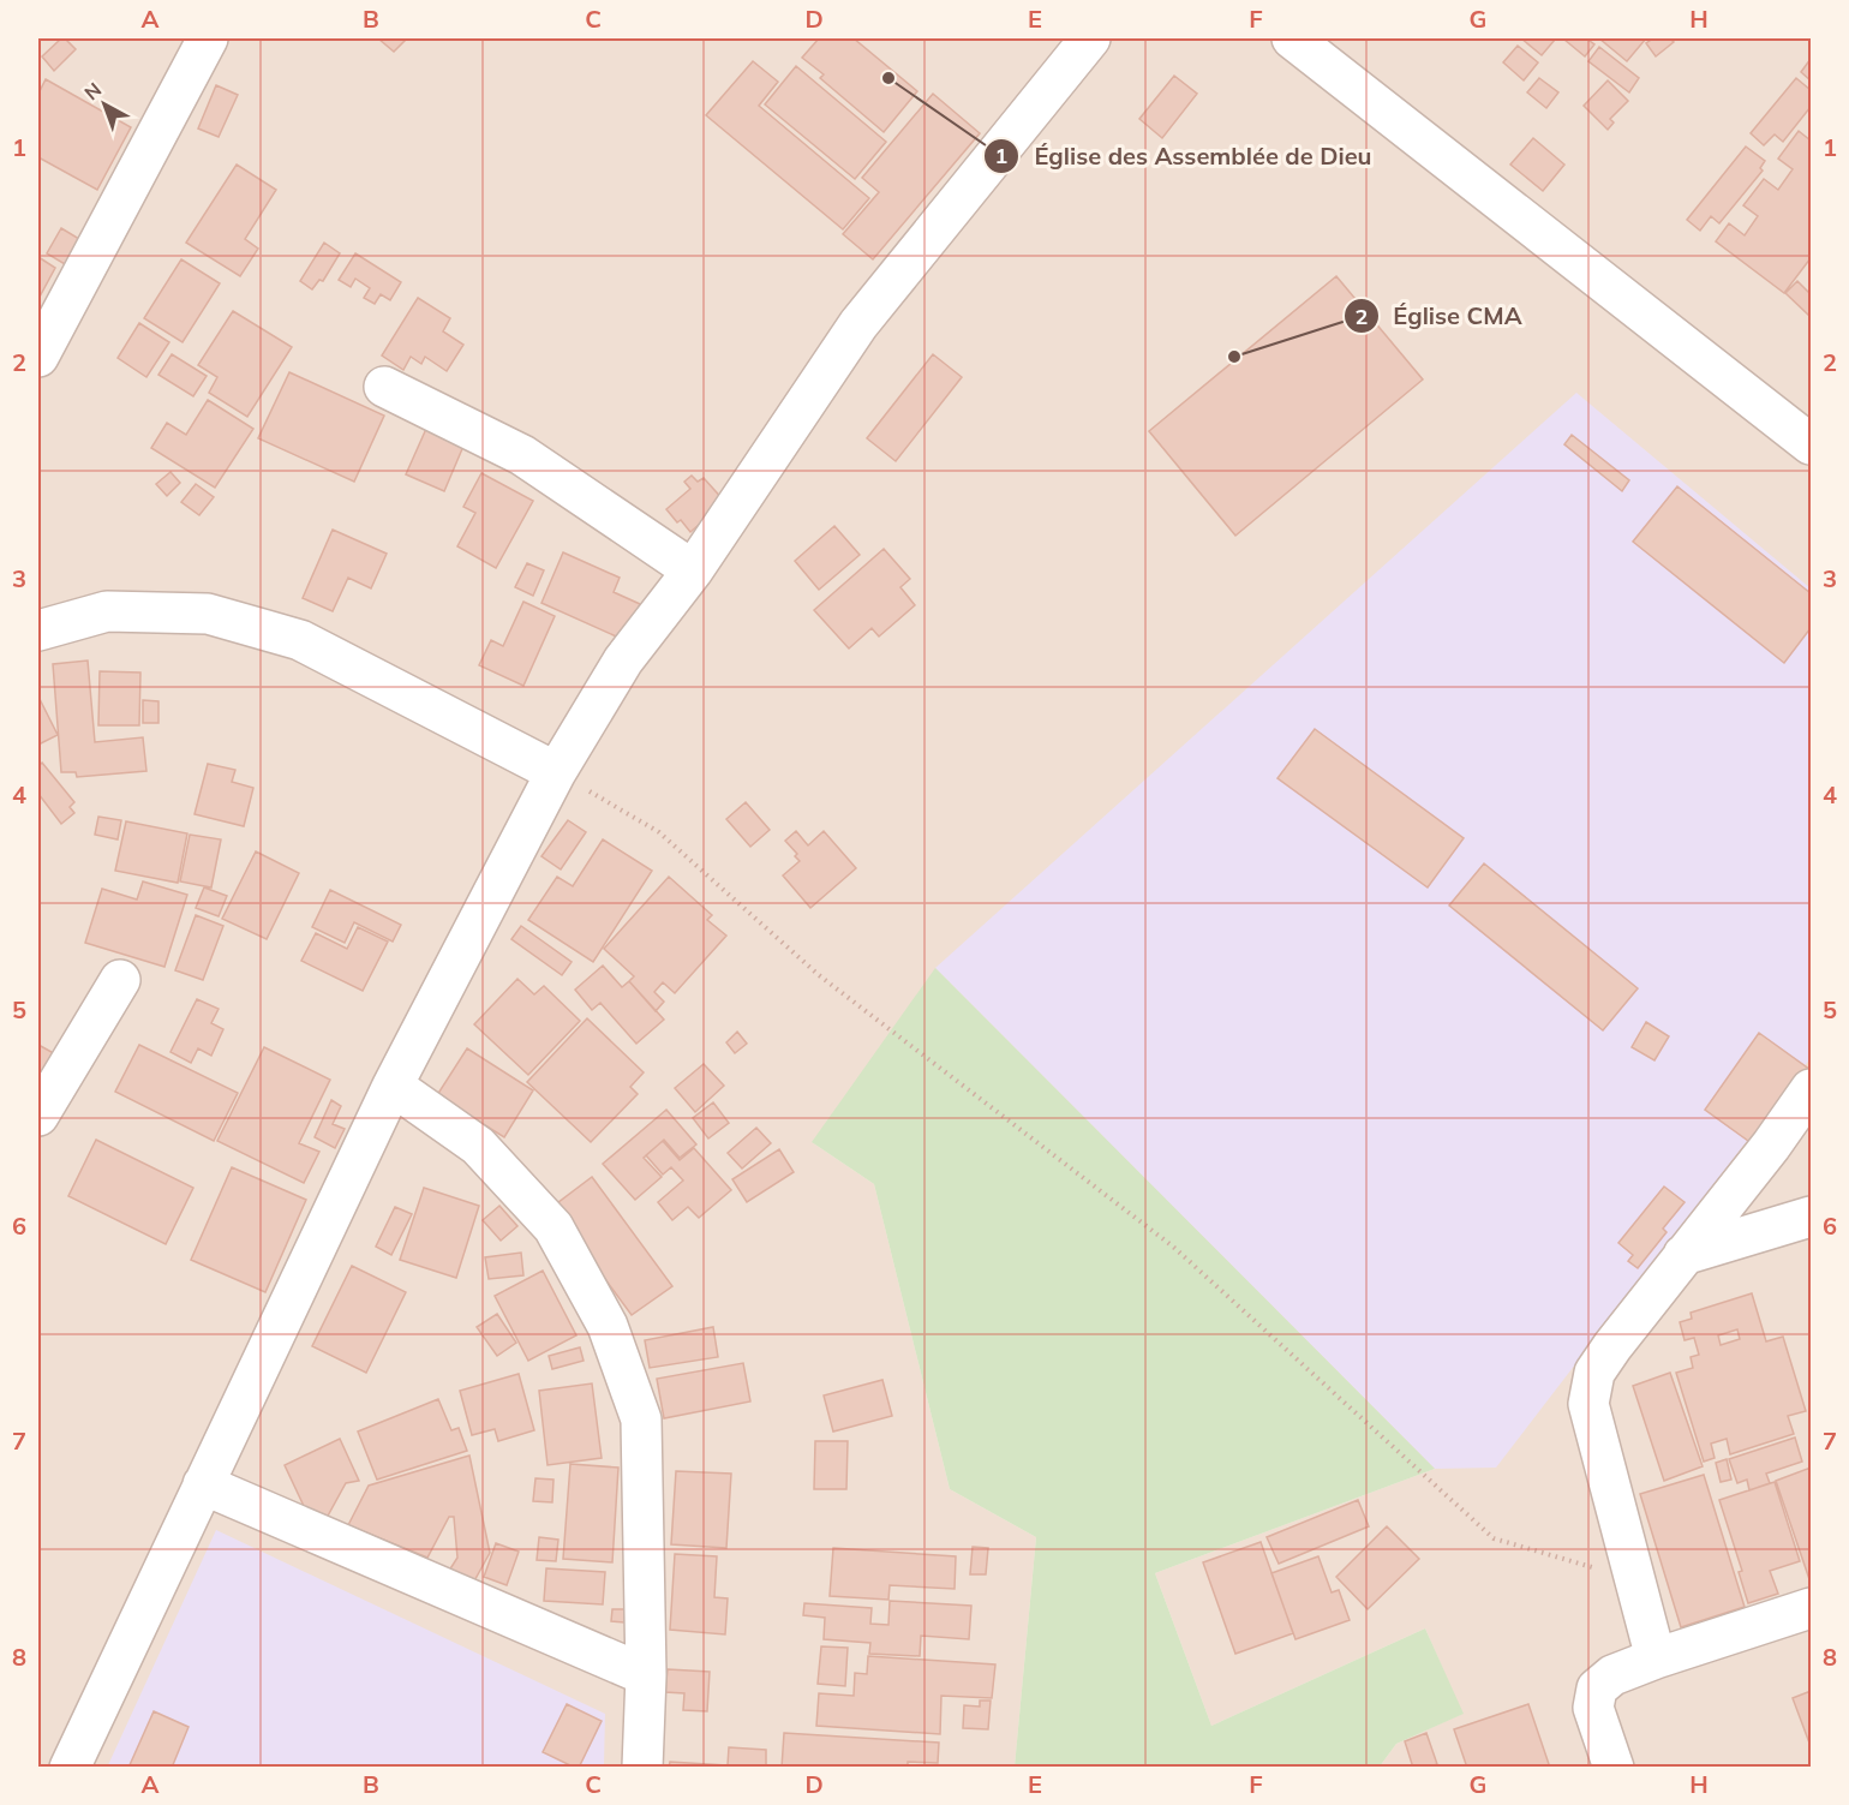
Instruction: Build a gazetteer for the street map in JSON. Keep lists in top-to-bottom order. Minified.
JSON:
{"places":["Église des Assemblée de Dieu","Église CMA"],"north":"top left","grid":{"columns":["A","B","C","D","E","F","G","H"],"rows":["1","2","3","4","5","6","7","8"]}}
